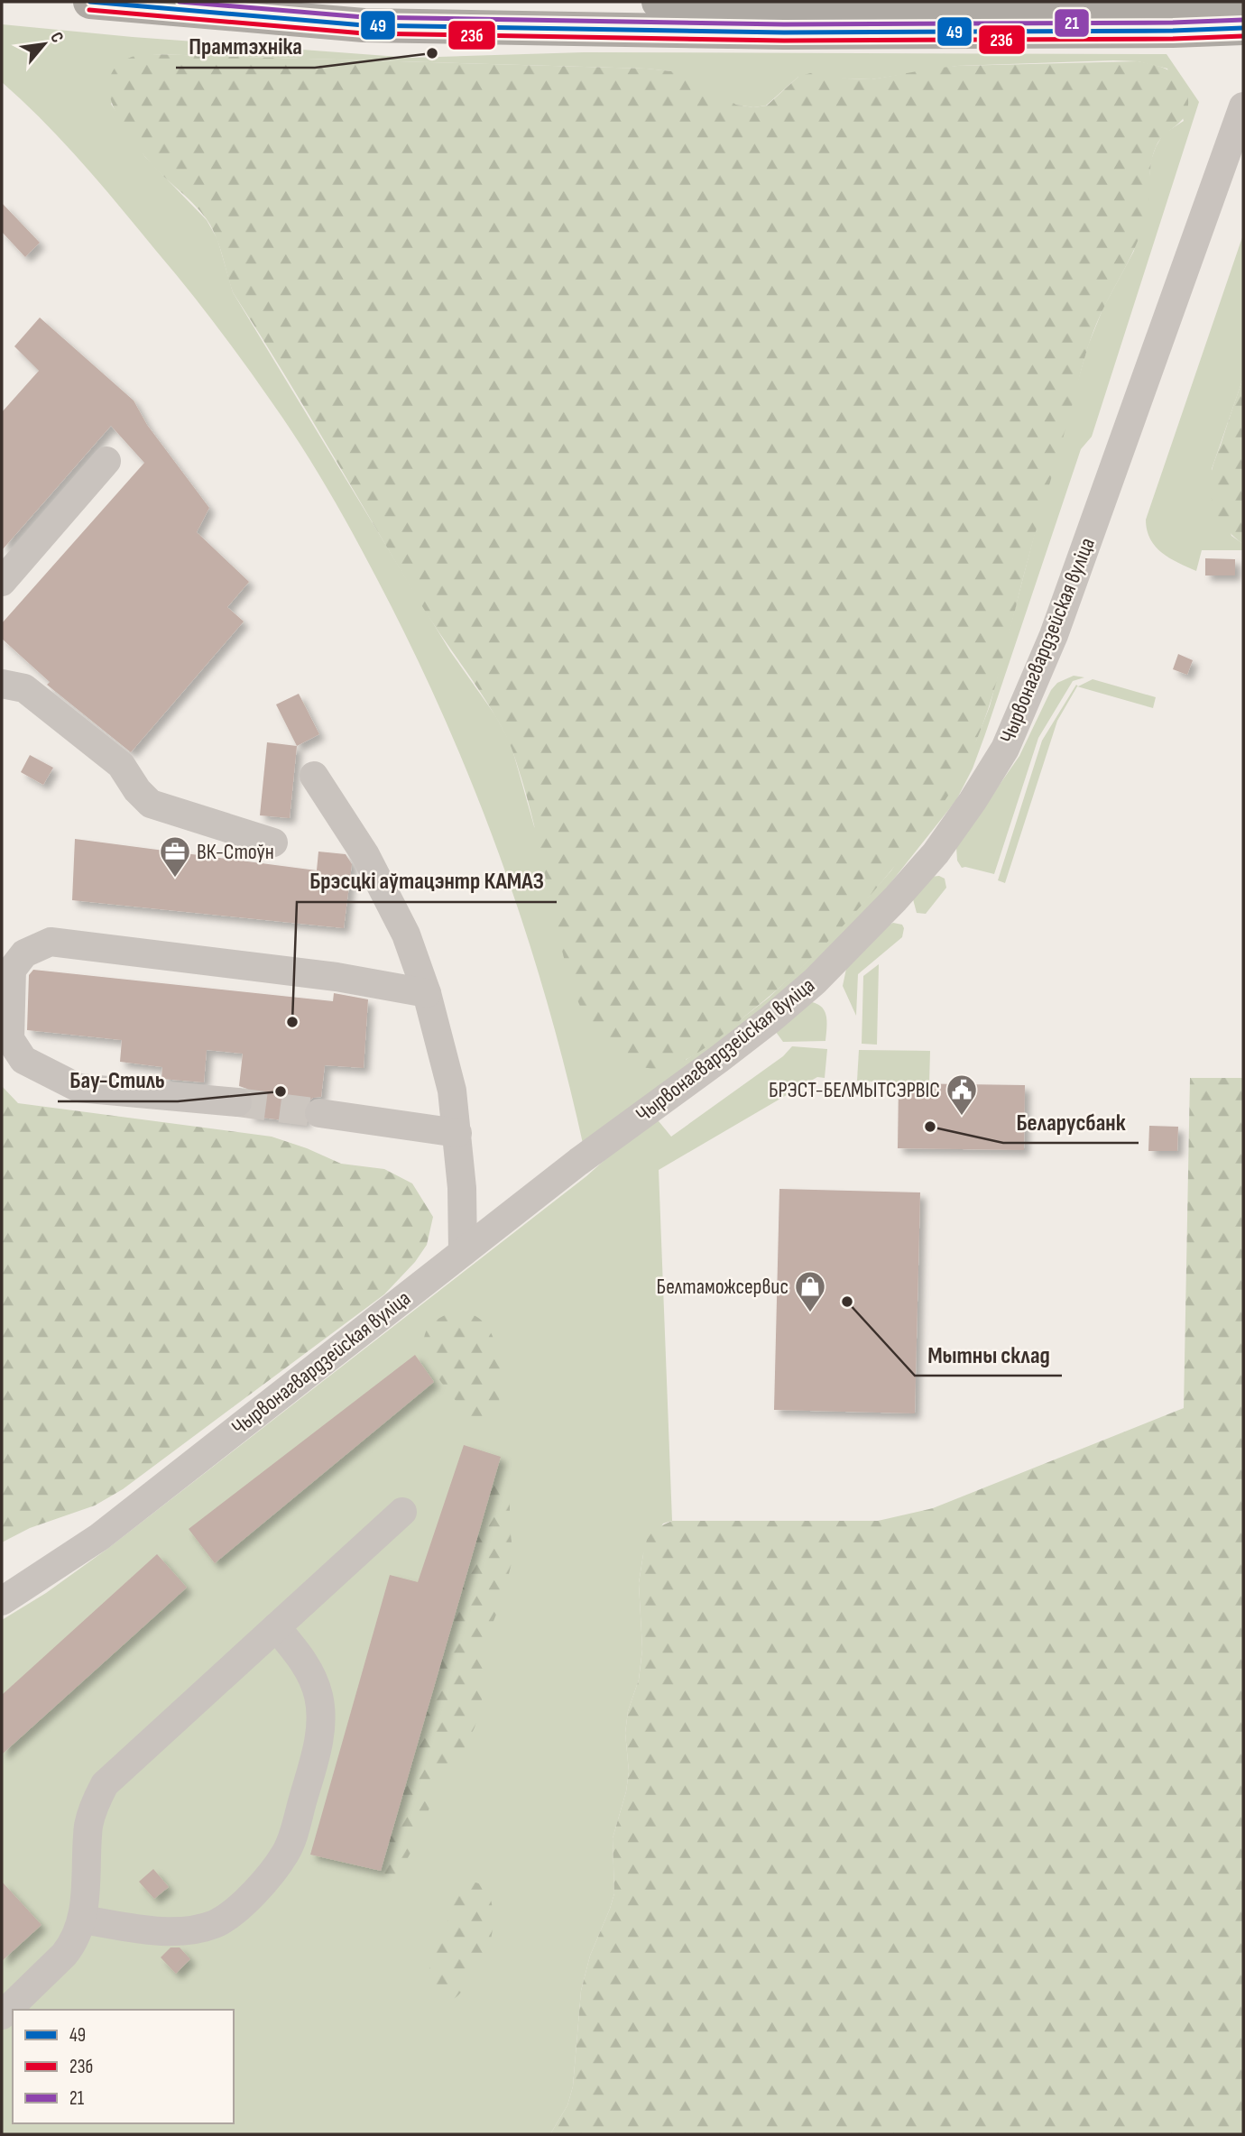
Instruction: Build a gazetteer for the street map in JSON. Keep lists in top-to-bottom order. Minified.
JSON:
{"streets":{"street":["Чырвонагвардзейская вуліца"]},"places":{"other":["Прамтэхніка","Брэсцкі аўтацэнтр КАМАЗ","Бау-Стиль","Беларусбанк","Мытны склад"],"office":["ВК-Стоўн"],"public building":["БРЭСТ-БЕЛМЫТСЭРВІС"],"shop":["Белтаможсервис"]},"lines":["transit line 49","transit line 21","transit line 23б"],"legend":["49","23б","21"],"north":"top right"}
